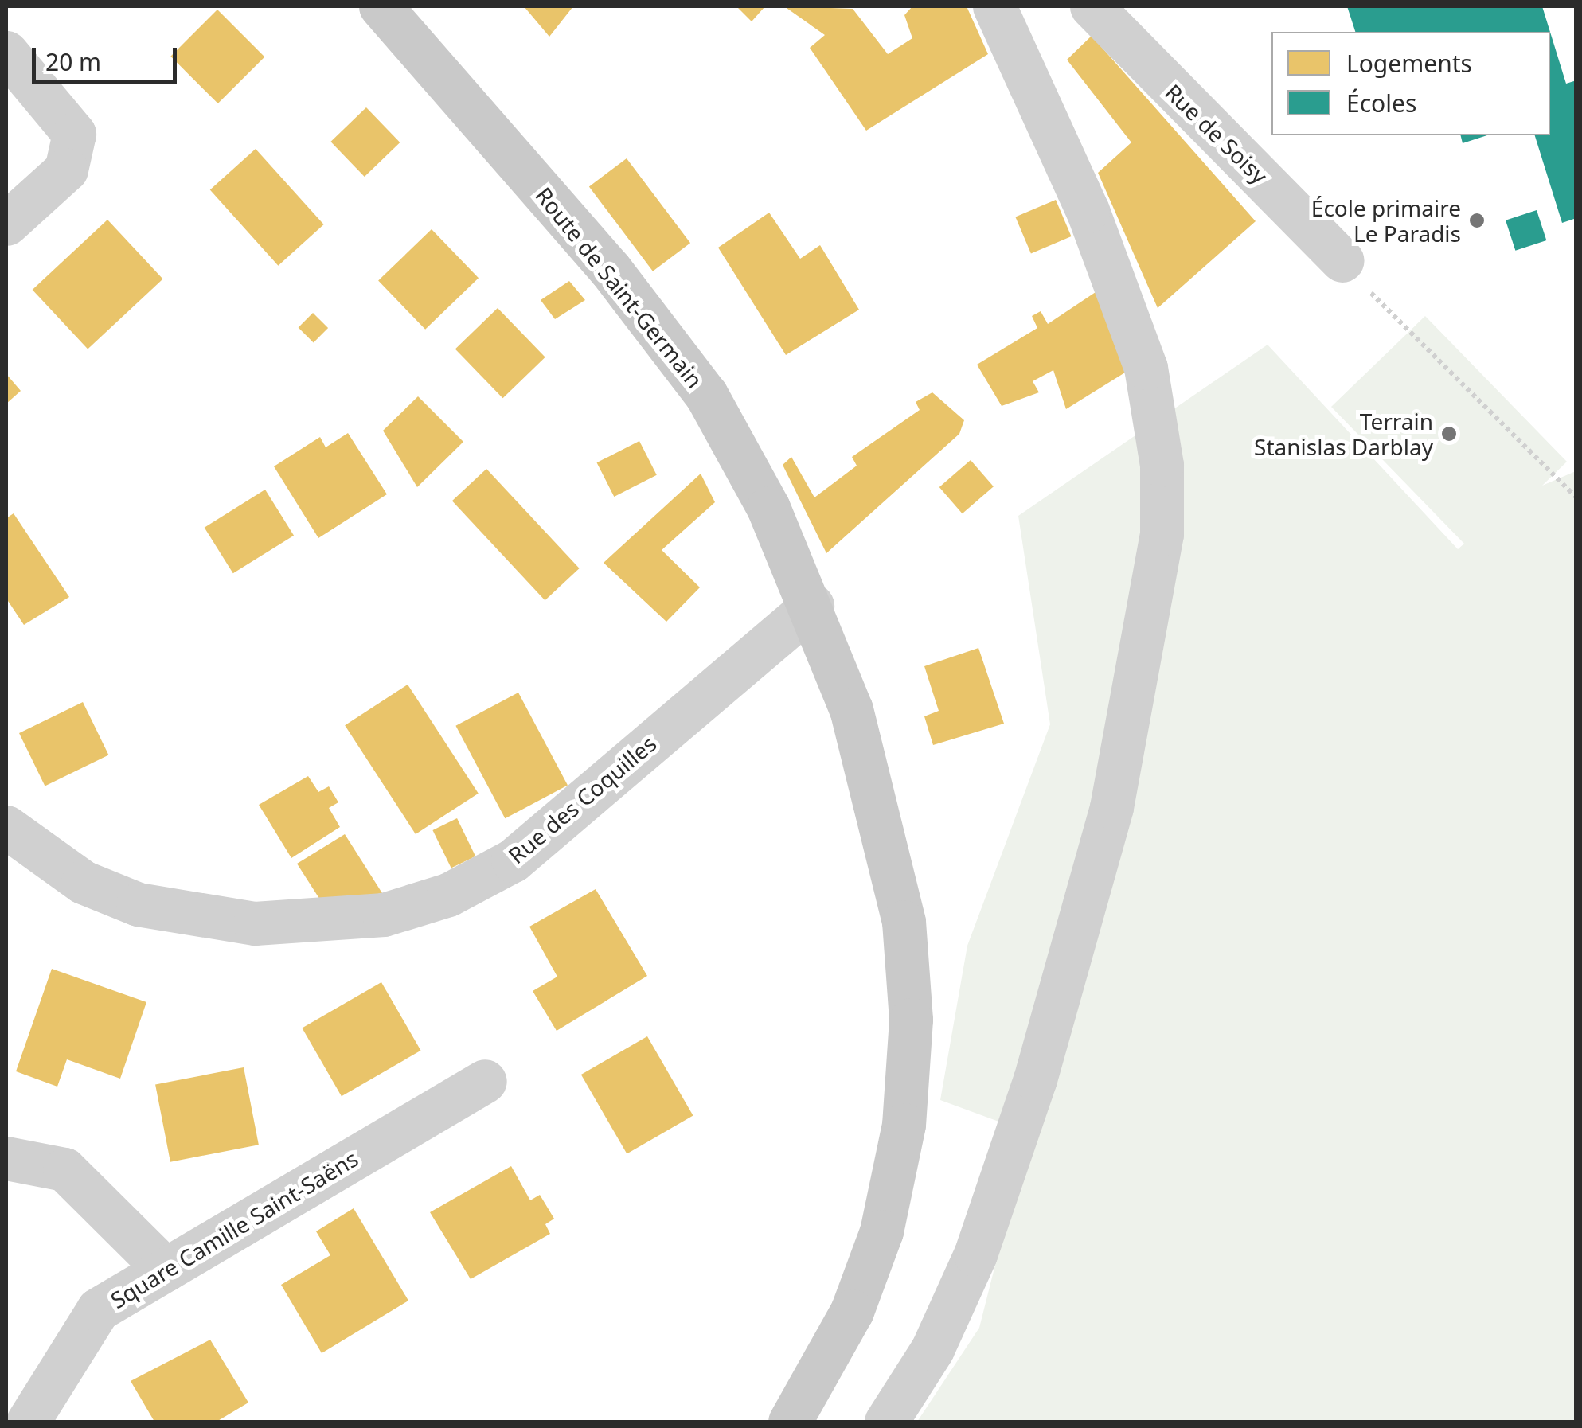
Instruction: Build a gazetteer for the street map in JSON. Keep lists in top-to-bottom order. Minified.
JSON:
{"streets":{"main road":["Route de Saint-Germain"],"street":["Rue de Soisy","Rue des Coquilles","Square Camille Saint-Saëns"]},"crossings":[["Route de Saint-Germain","Rue des Coquilles"]],"places":["École primaire Le Paradis","Terrain Stanislas Darblay"],"legend":["Logements","Écoles"],"scale_bar":"20 m"}
